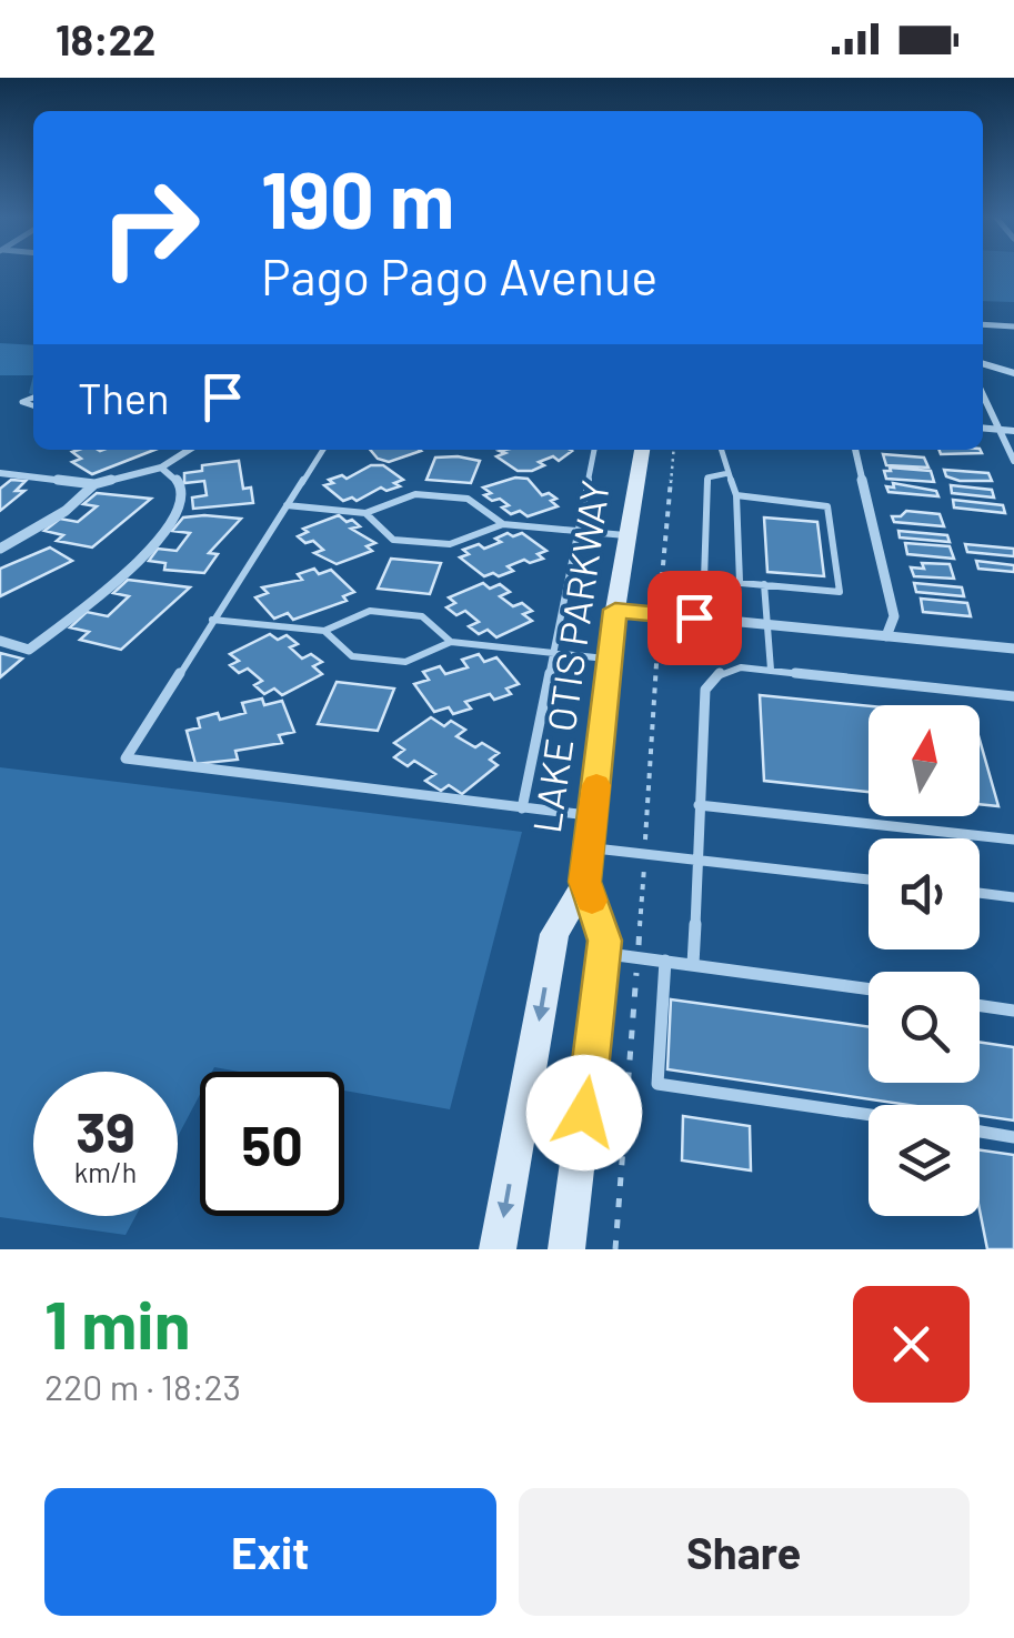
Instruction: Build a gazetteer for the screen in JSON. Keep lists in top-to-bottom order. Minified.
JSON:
{"streets":{"main road":["LAKE OTIS PARKWAY"]},"north":"top","page":{"status":"18:22","turn":["190 m","Pago Pago Avenue"],"then":"Then","speed":"39 km/h","limit":"50","heading":["1 min","220 m · 18:23"],"buttons":["Exit","Share"]}}
